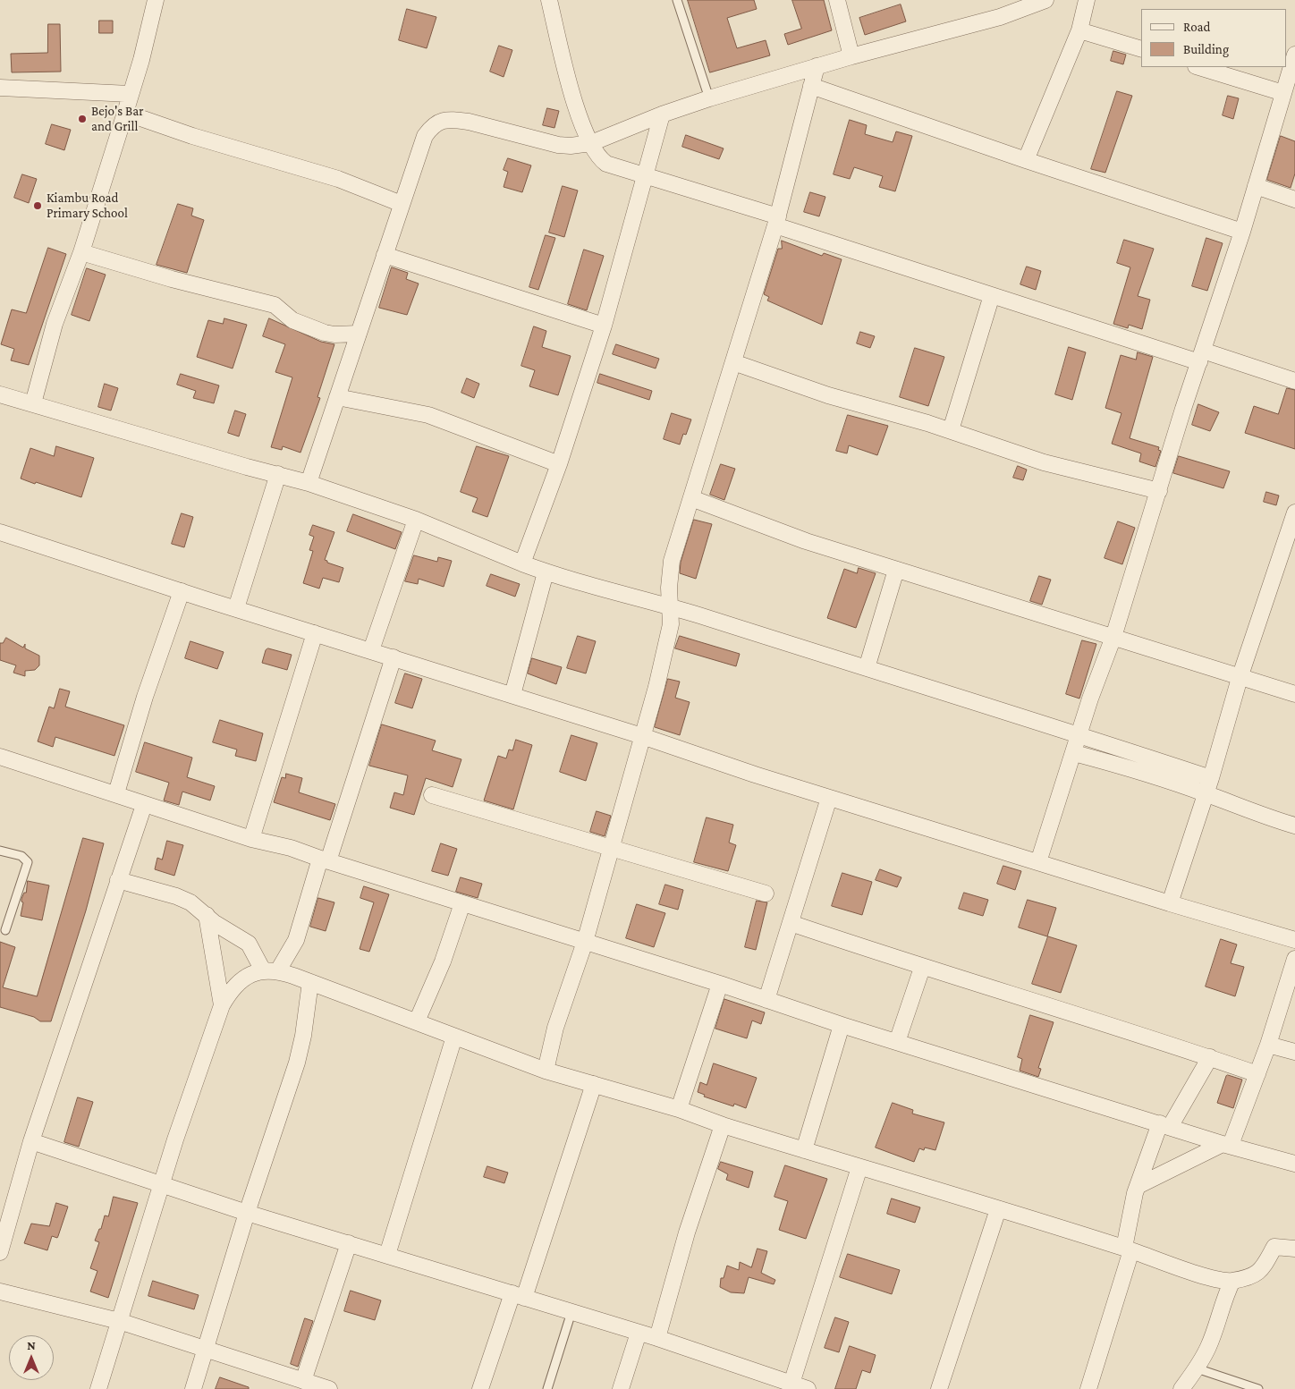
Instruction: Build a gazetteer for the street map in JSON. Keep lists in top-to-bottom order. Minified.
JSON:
{"places":["Bejo's Bar and Grill","Kiambu Road Primary School"],"legend":["Road","Building"],"north":"top"}
